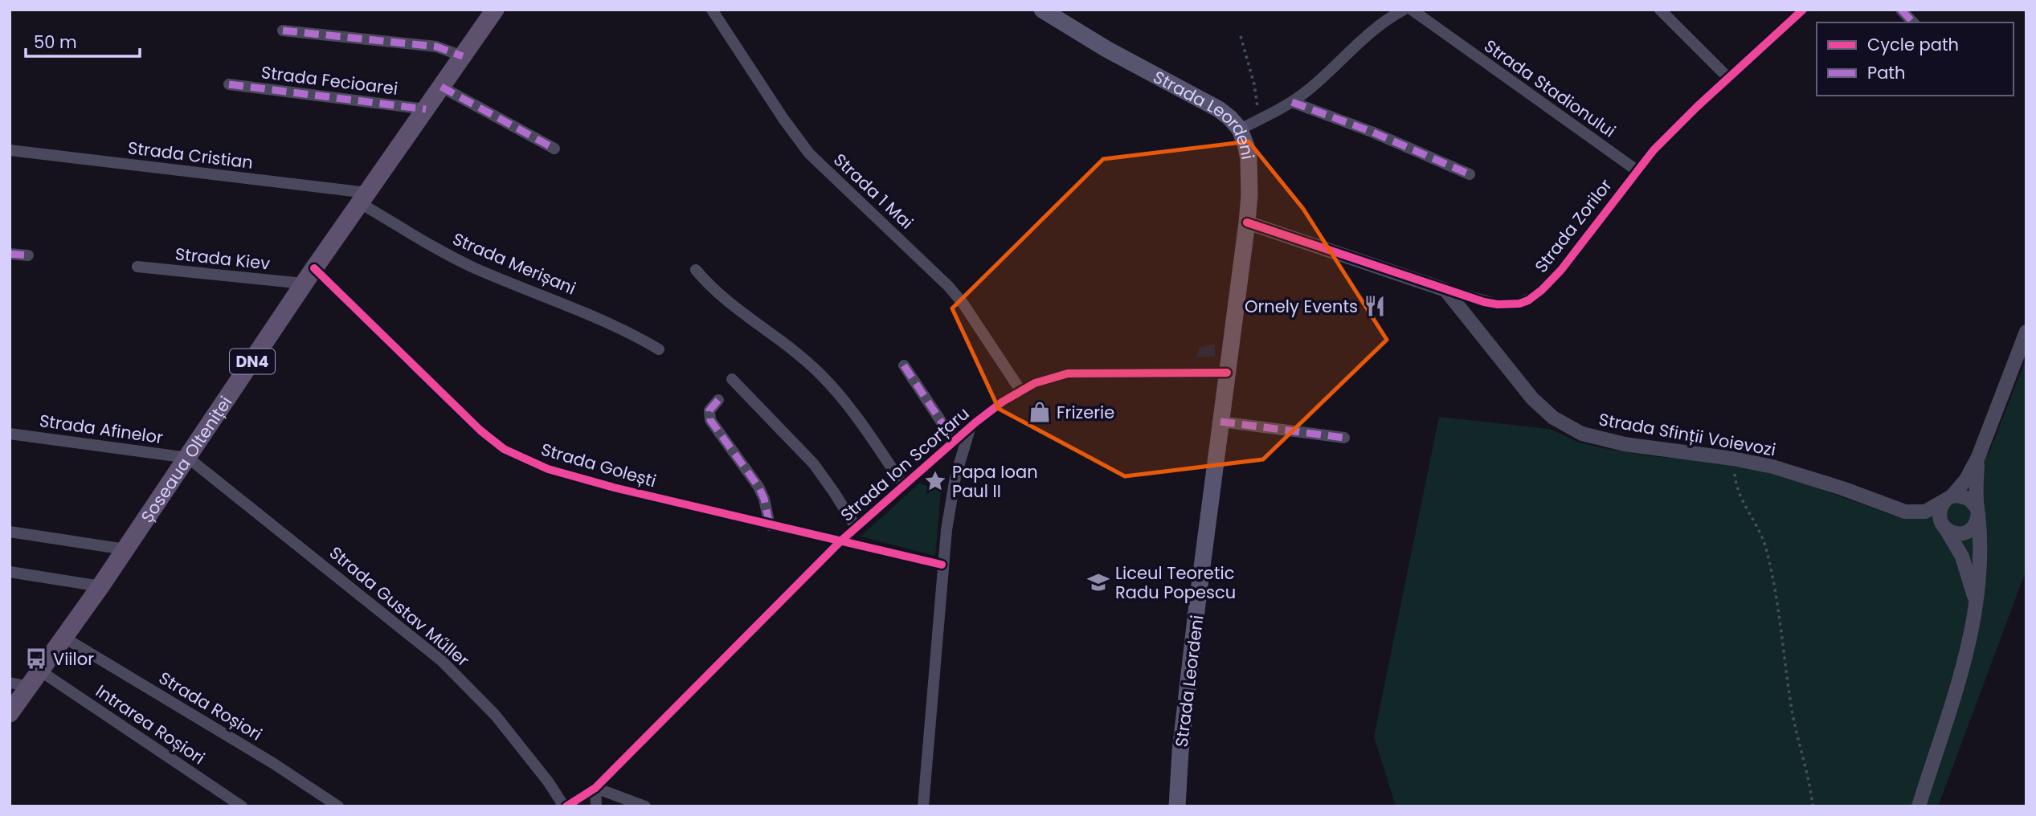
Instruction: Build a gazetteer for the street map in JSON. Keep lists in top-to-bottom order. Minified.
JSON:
{"streets":{"main road":["Strada Leordeni","DN4","Șoseaua Olteniței"],"street":["Strada Fecioarei","Strada Stadionului","Strada Cristian","Strada 1 Mai","Strada Zorilor","Strada Kiev","Strada Merișani","Strada Afinelor","Strada Sfinții Voievozi","Strada Ion Scorțaru","Strada Golești","Strada Gustav Műller","Strada Roșiori","Intrarea Roșiori"]},"crossings":[["Strada Fecioarei","Șoseaua Olteniței"],["Strada Stadionului","Strada Zorilor"],["Strada Leordeni","Strada Zorilor"],["Strada Leordeni","Strada Ion Scorțaru"],["Strada Cristian","Strada Merișani"],["Strada Cristian","Șoseaua Olteniței"],["Strada 1 Mai","Strada Ion Scorțaru"],["Strada Zorilor","Strada Sfinții Voievozi"],["Strada Kiev","Șoseaua Olteniței"],["Strada Merișani","Șoseaua Olteniței"],["Strada Afinelor","Șoseaua Olteniței"],["Strada Afinelor","Strada Gustav Műller"],["Șoseaua Olteniței","Strada Golești"],["Șoseaua Olteniței","Strada Gustav Műller"],["Șoseaua Olteniței","Strada Roșiori"],["Șoseaua Olteniței","Intrarea Roșiori"],["Strada Ion Scorțaru","Strada Golești"],["Strada Ion Scorțaru","Strada Gustav Műller"]],"places":{"restaurant":["Ornely Events"],"shop":["Frizerie"],"place":["Papa Ioan Paul II"],"school or university":["Liceul Teoretic Radu Popescu"],"bus stop":["Viilor"]},"legend":["Cycle path","Path"],"scale_bar":"50 m"}
